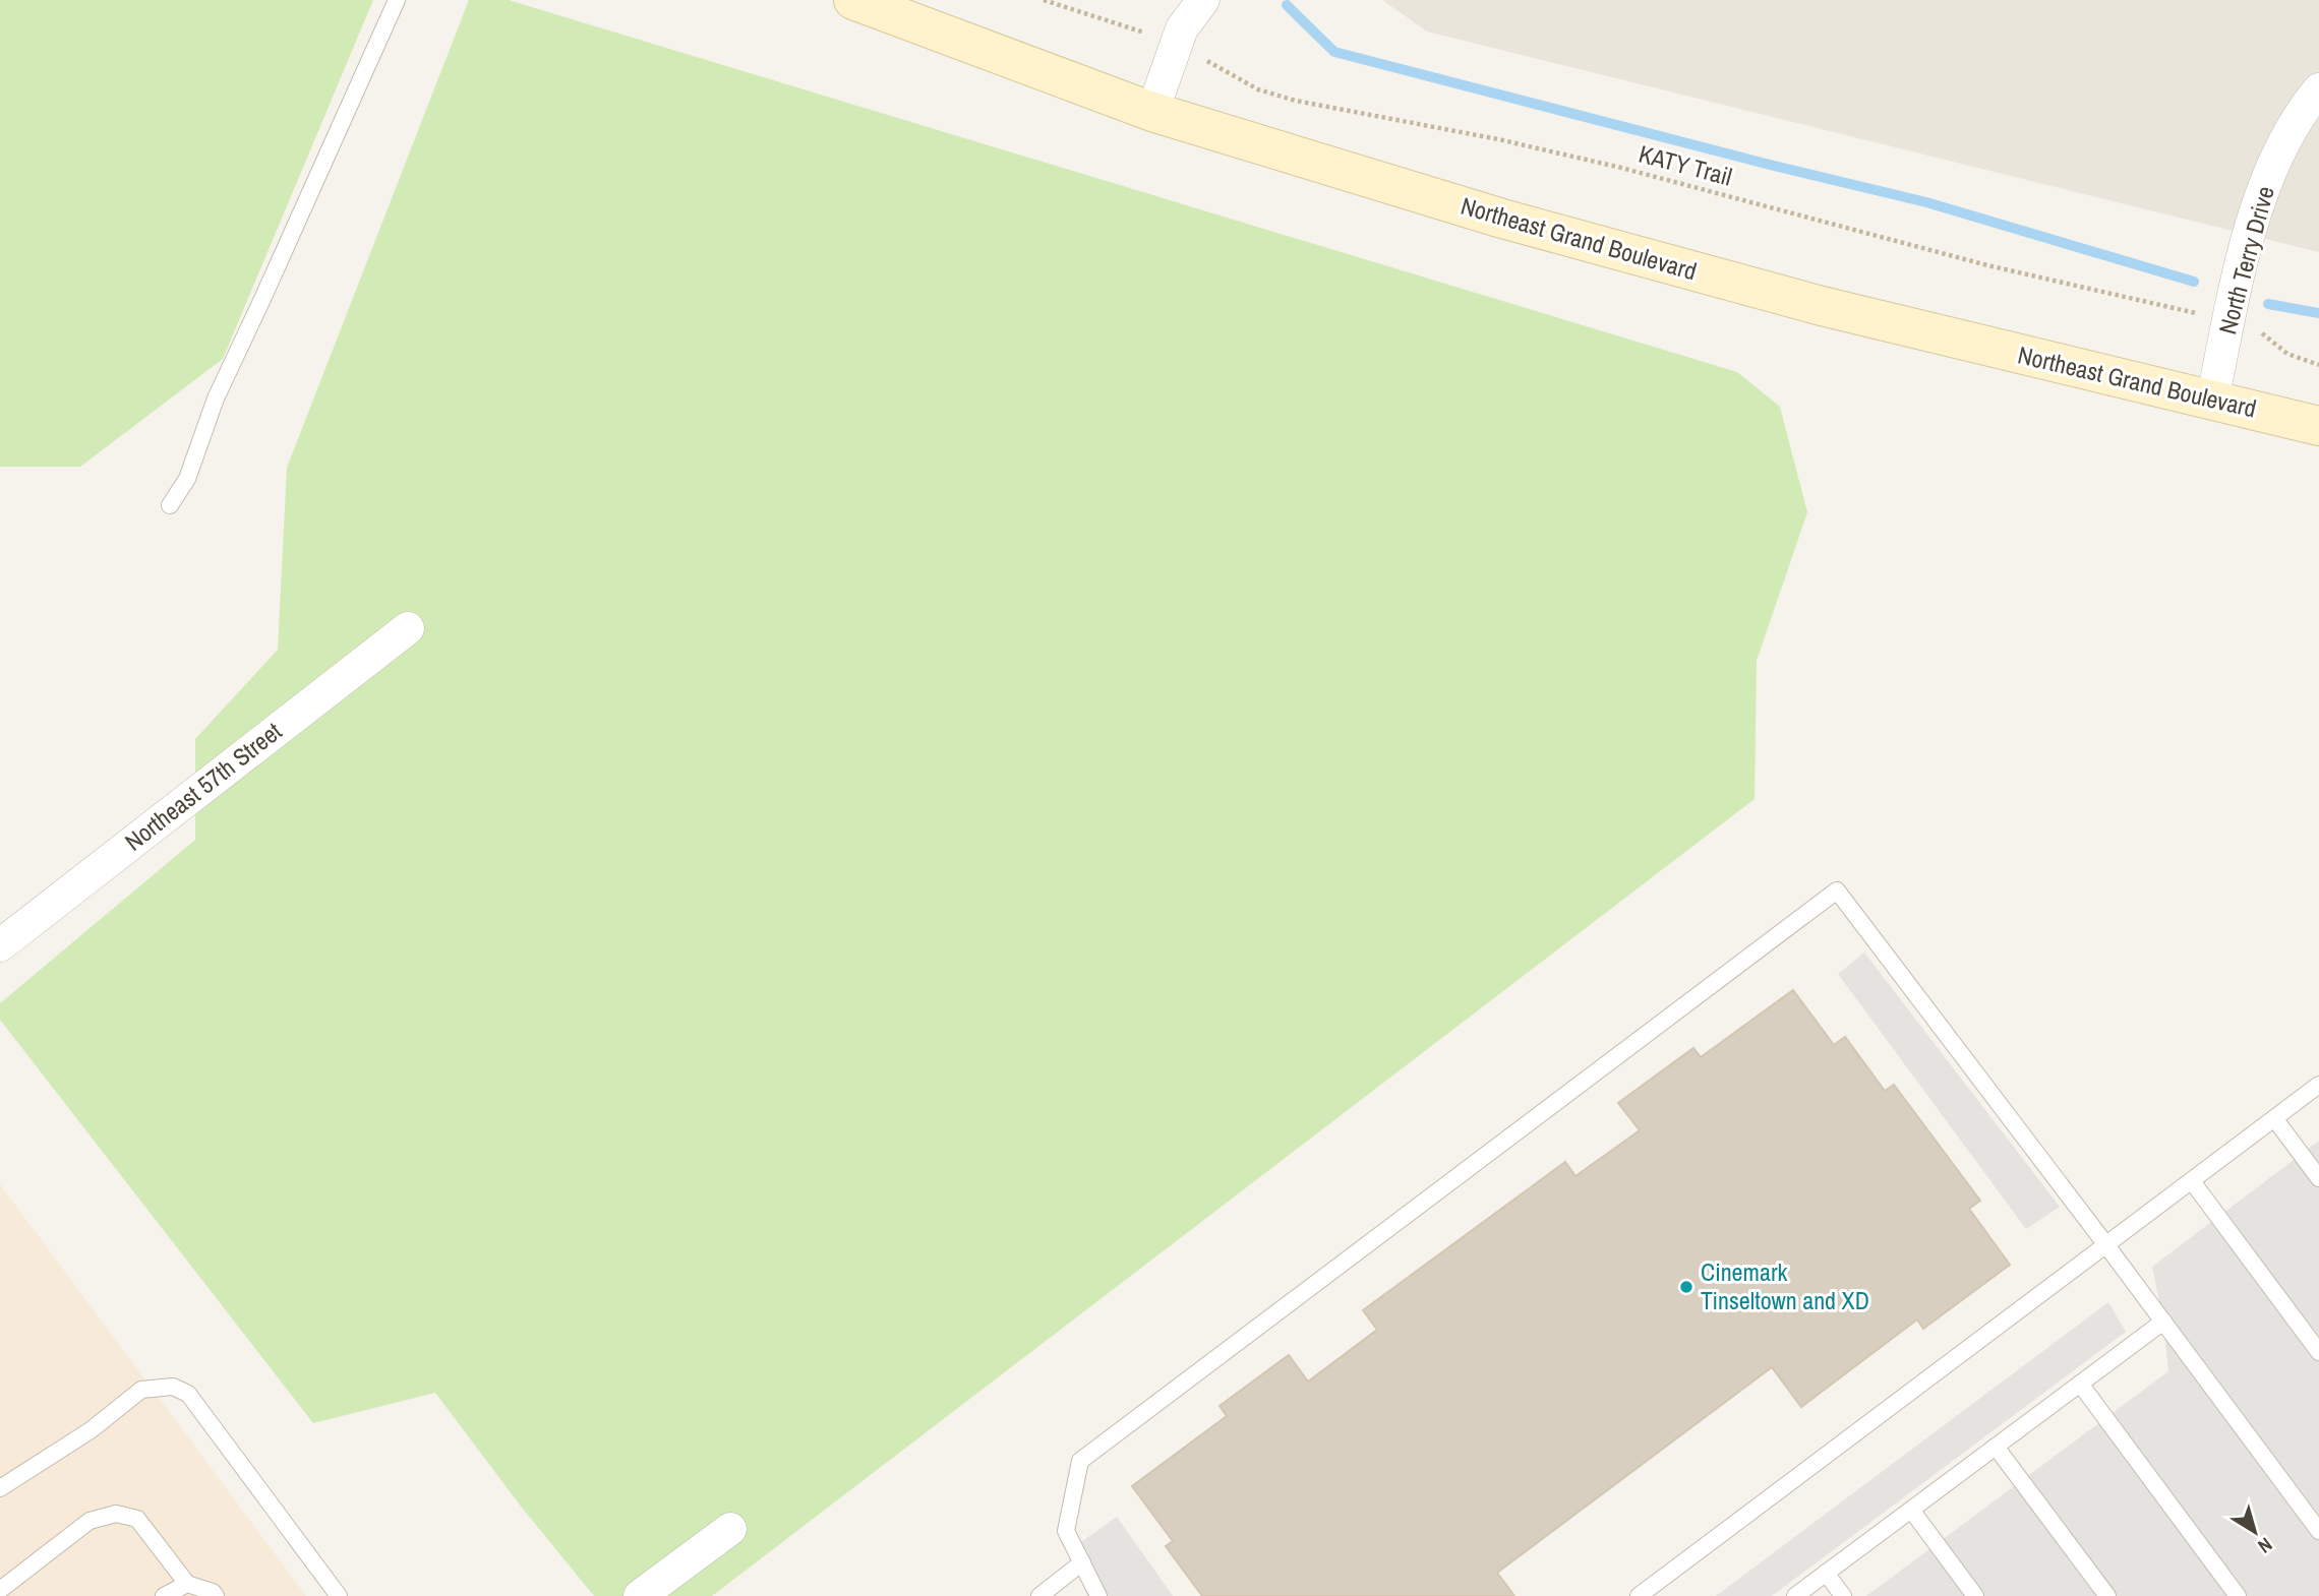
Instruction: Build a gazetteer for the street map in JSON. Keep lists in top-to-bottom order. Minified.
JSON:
{"streets":{"street":["Northeast Grand Boulevard","North Terry Drive","Northeast 57th Street"],"path":["KATY Trail"]},"crossings":[["KATY Trail","North Terry Drive"],["Northeast Grand Boulevard","North Terry Drive"]],"places":["Cinemark Tinseltown and XD"],"north":"bottom right"}
